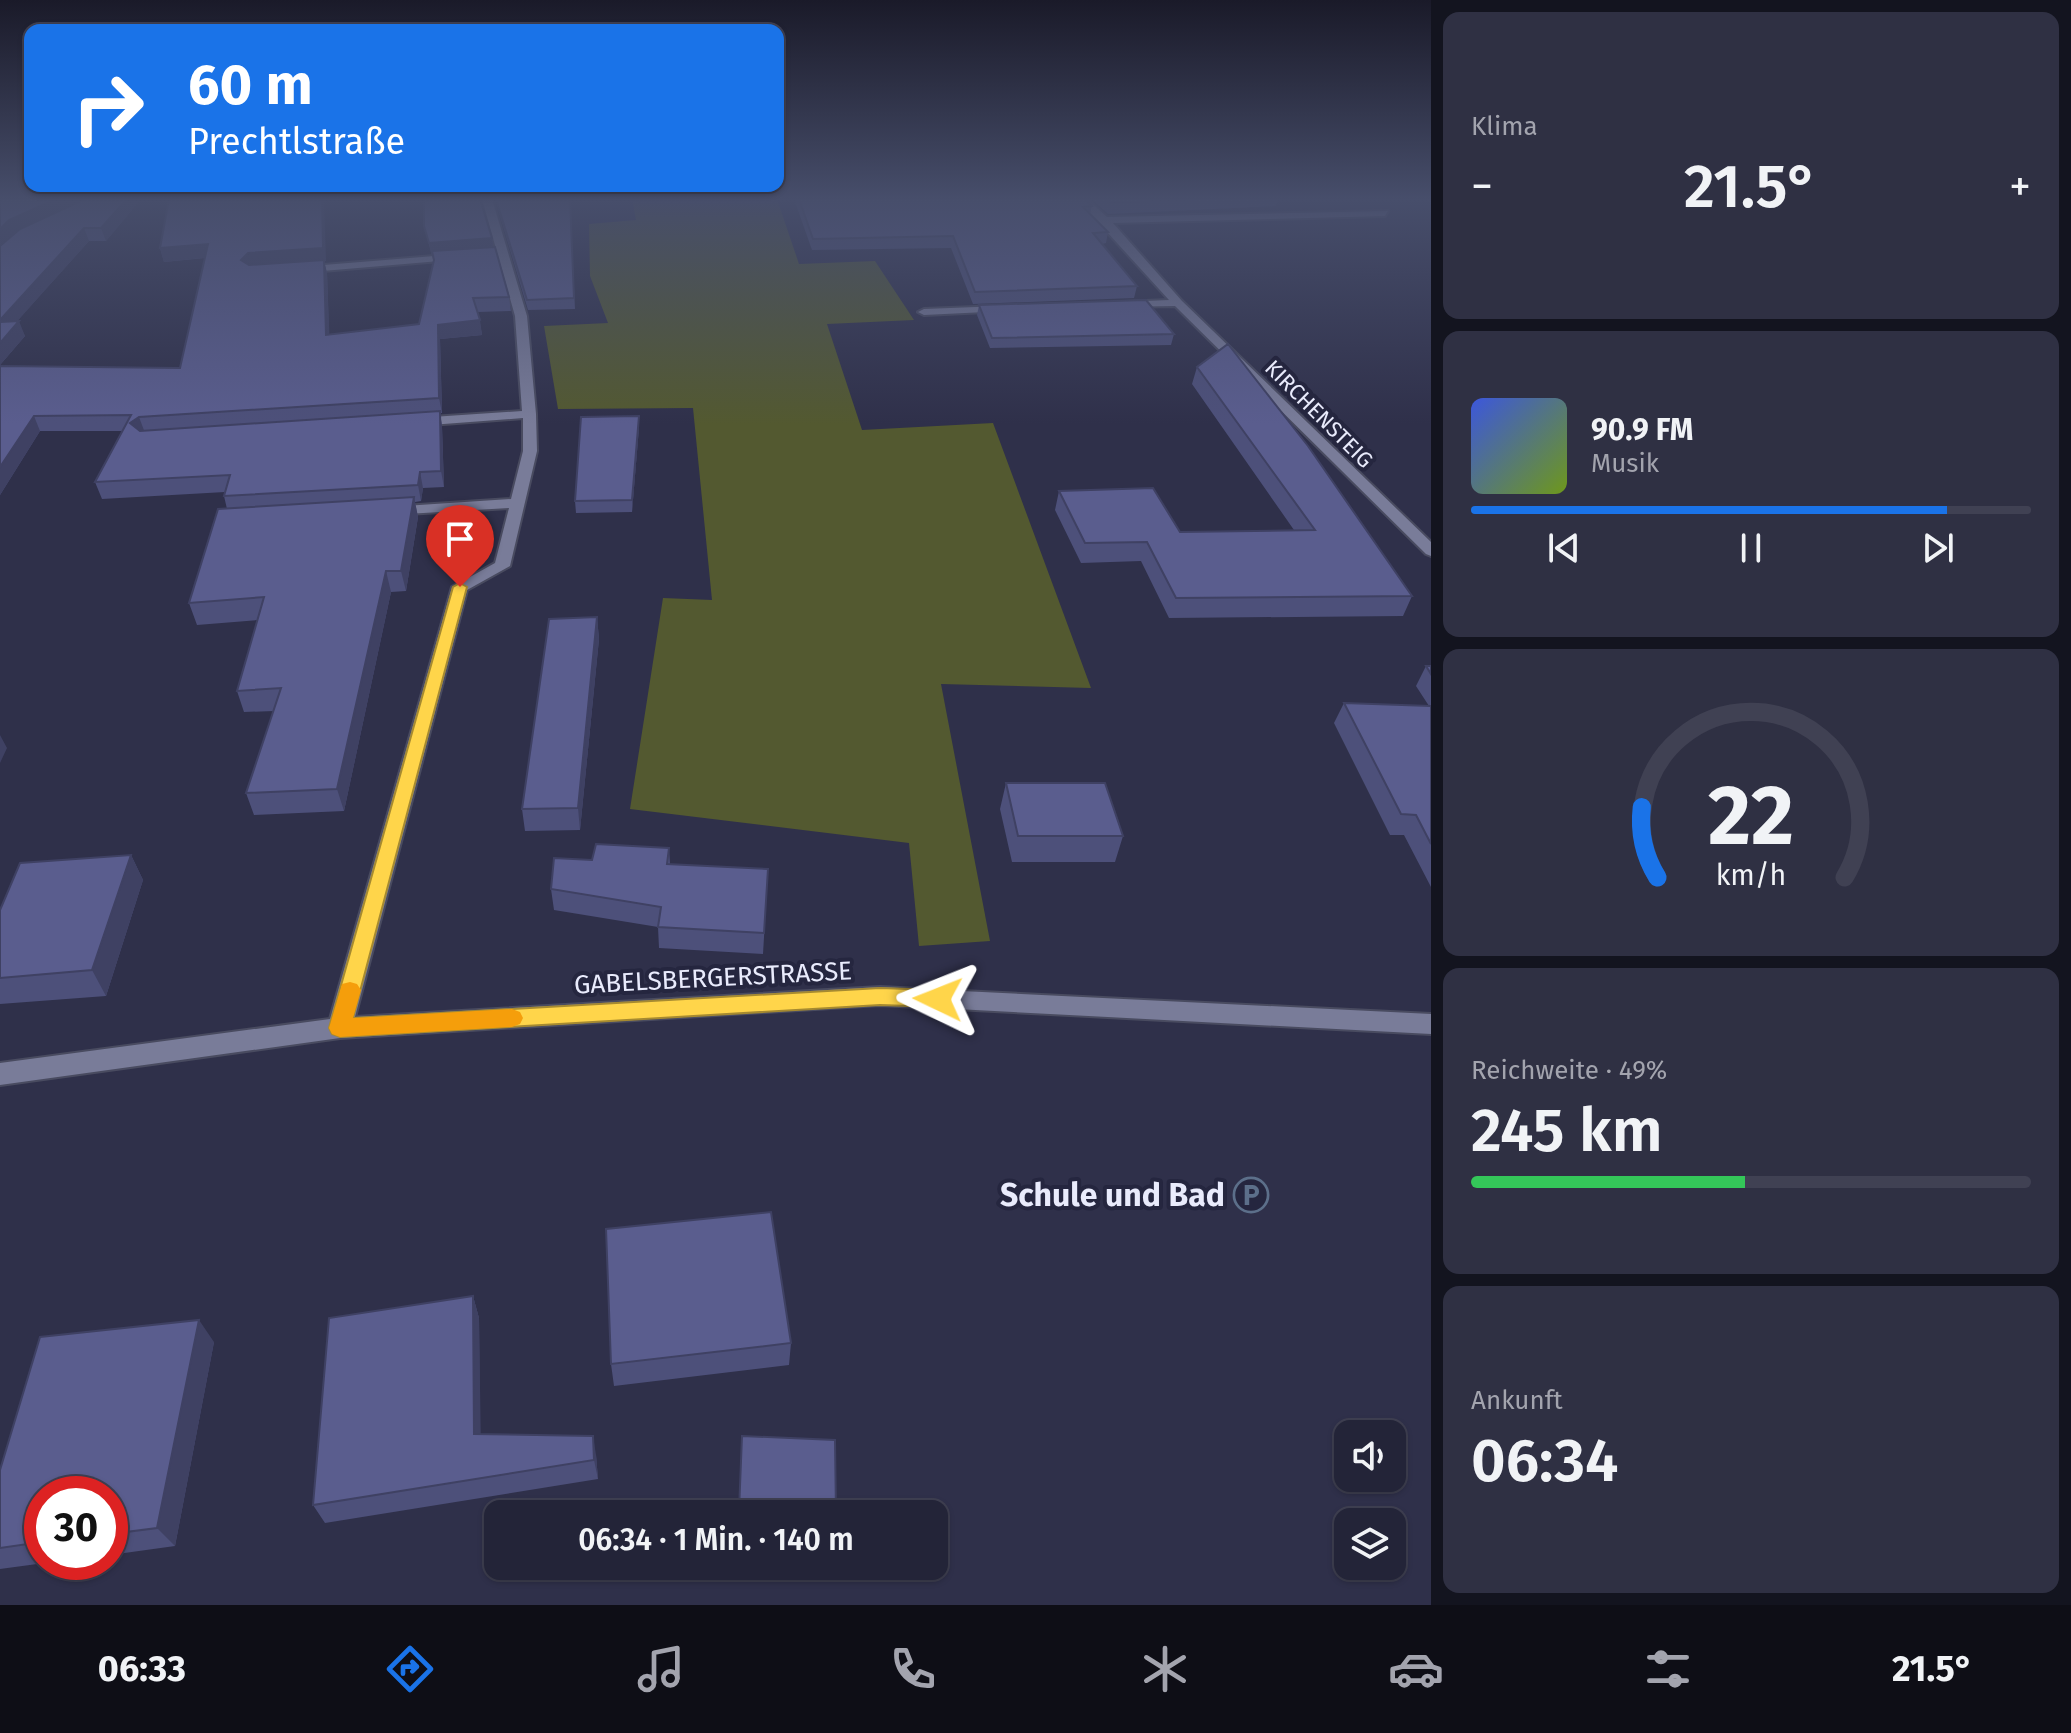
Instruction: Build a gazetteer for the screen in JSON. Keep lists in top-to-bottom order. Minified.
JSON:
{"streets":{"street":["KIRCHENSTEIG","GABELSBERGERSTRASSE"]},"places":{"parking":["Schule und Bad"]},"page":{"tile":["Klima",["Reichweite · 49%","245 km"],["Ankunft","06:34"]],"turn":["60 m","Prechtlstraße"],"heat":["−","21.5°","+"],"song":["90.9 FM","Musik"],"limit":"30","trip":"06:34 · 1 Min. · 140 m","tabs":["06:33","21.5°"],"gauge":["22","km/h"]}}
